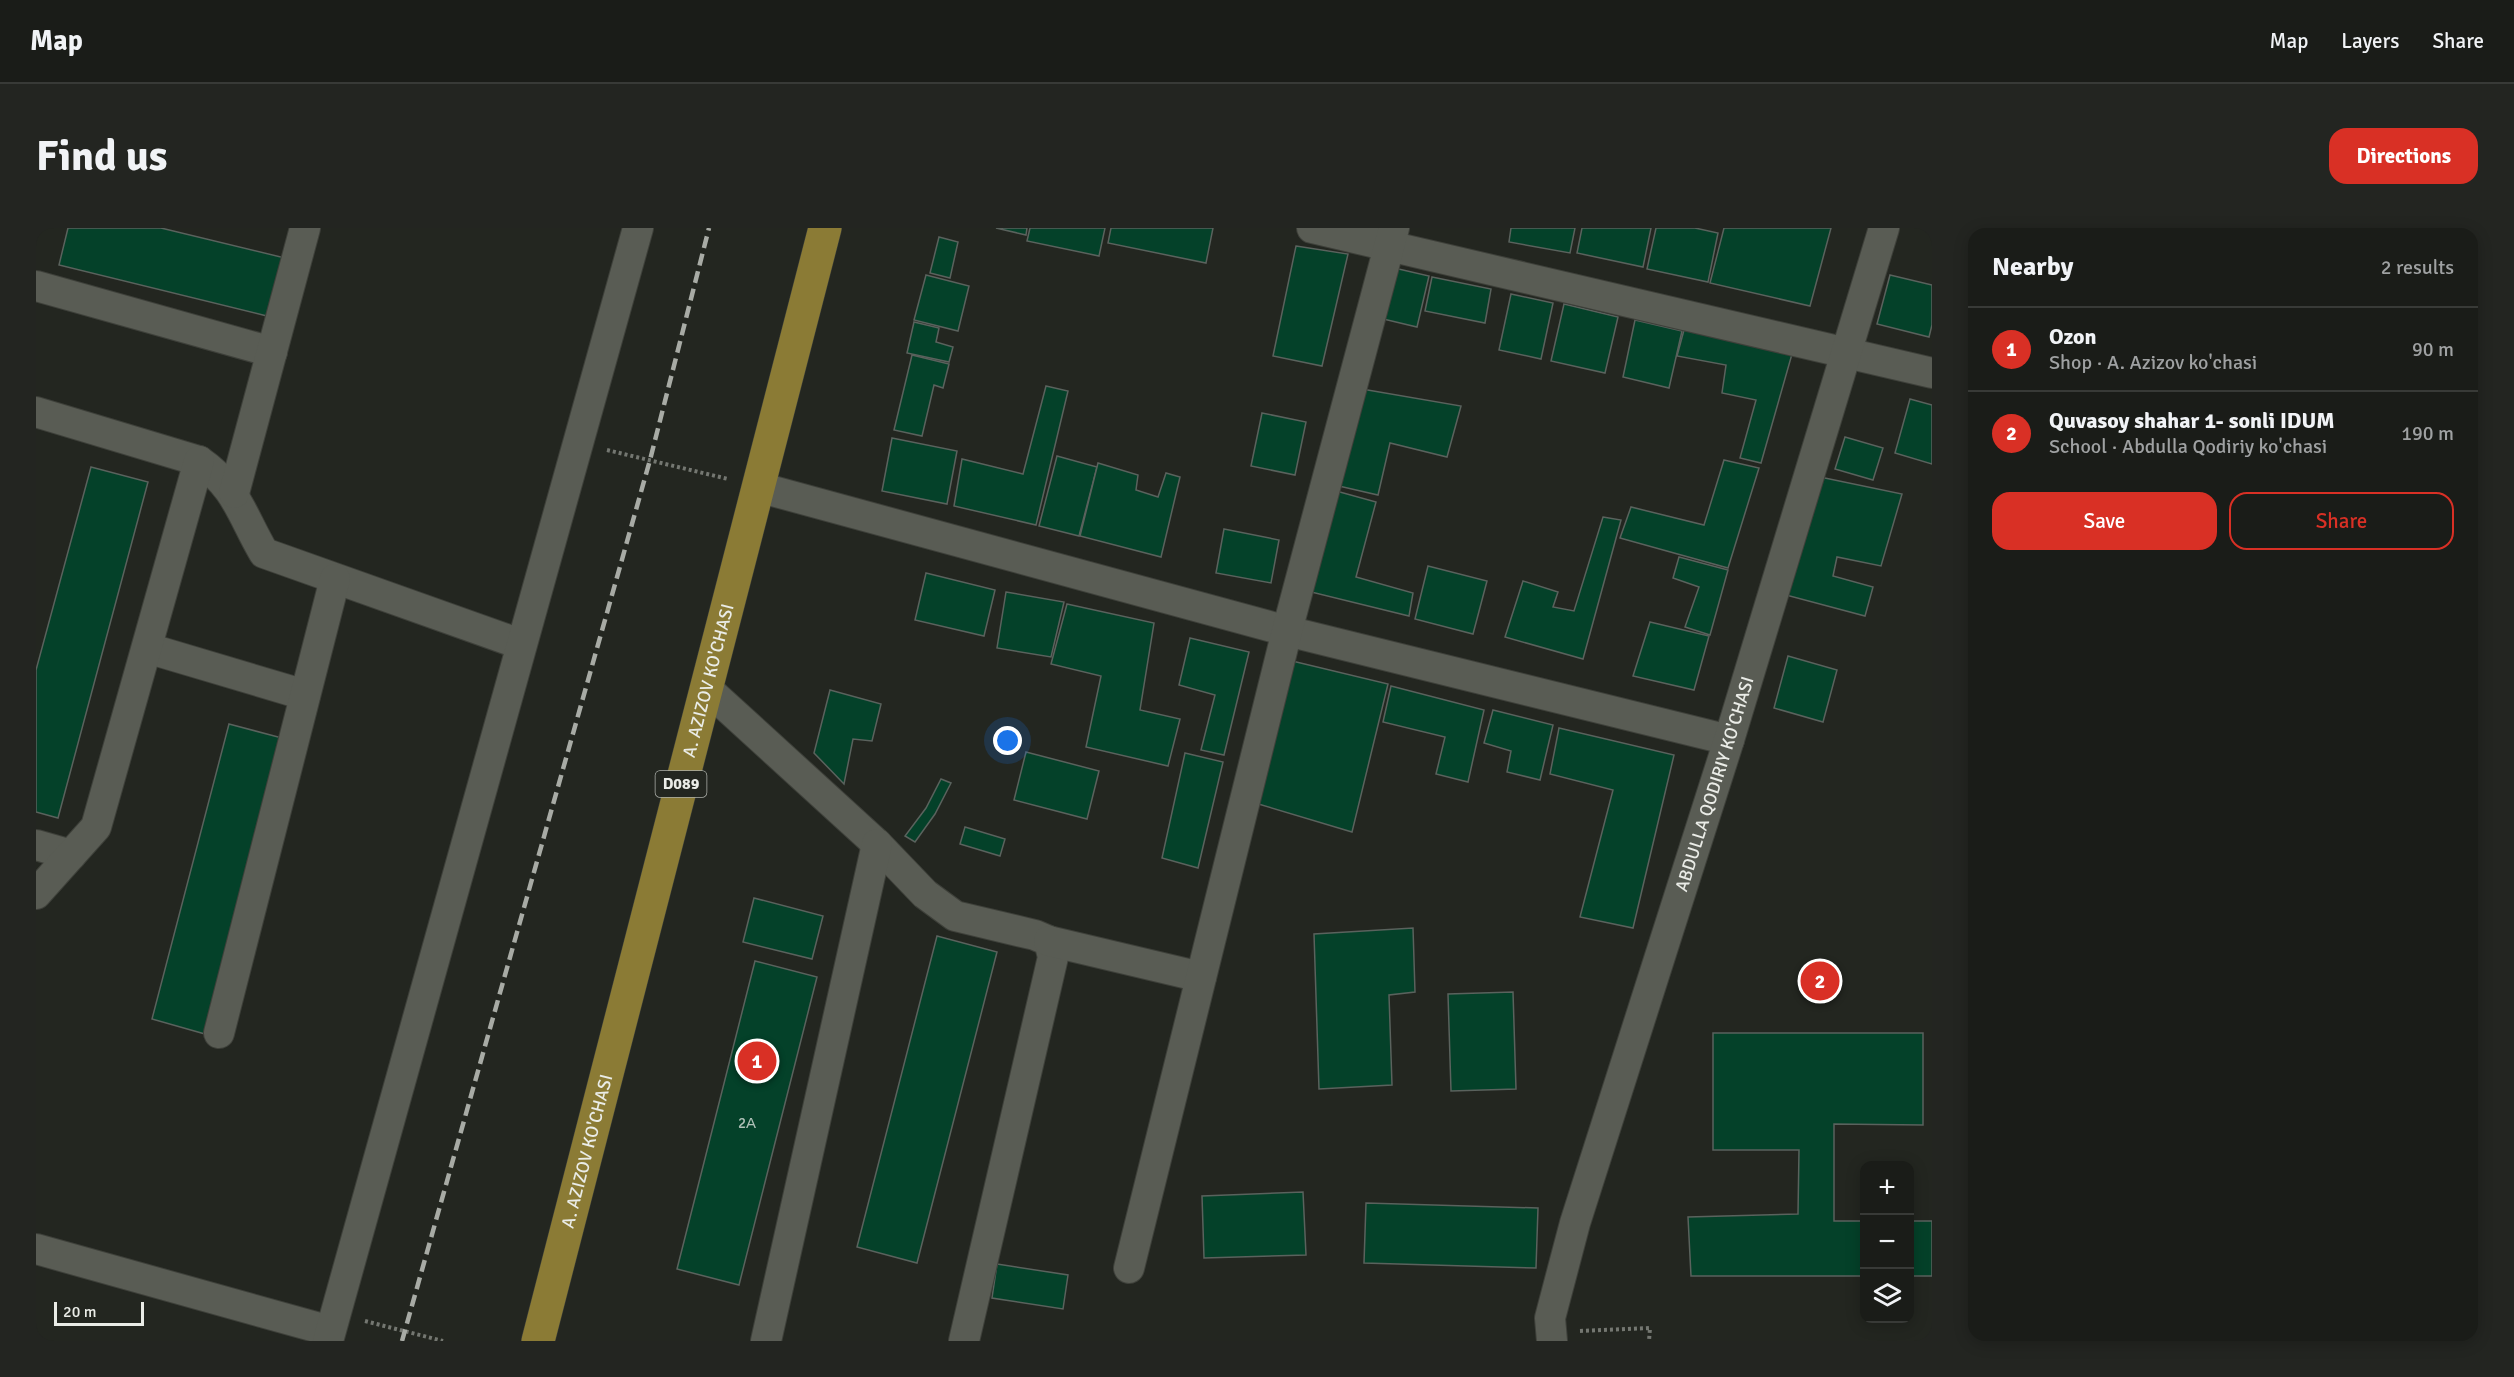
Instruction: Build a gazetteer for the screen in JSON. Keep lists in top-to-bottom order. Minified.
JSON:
{"streets":{"main road":["A. AZIZOV KO'CHASI","D089"],"street":["ABDULLA QODIRIY KO'CHASI"]},"house_numbers":["2А"],"scale_bar":"20 m","page":{"header":"Map","nav":["Map","Layers","Share"],"buttons":["Directions",["Save","Share"]],"title":"Find us","heading":["Nearby","2 results"],"list":[{"mark":"1","name":"Ozon","note":"Shop · A. Azizov ko'chasi","value":"90 m"},{"mark":"2","name":"Quvasoy shahar 1- sonli IDUM","note":"School · Abdulla Qodiriy ko'chasi","value":"190 m"}],"pins":["2","1"],"map_buttons":["+","−"],"scale":"20 m"}}
